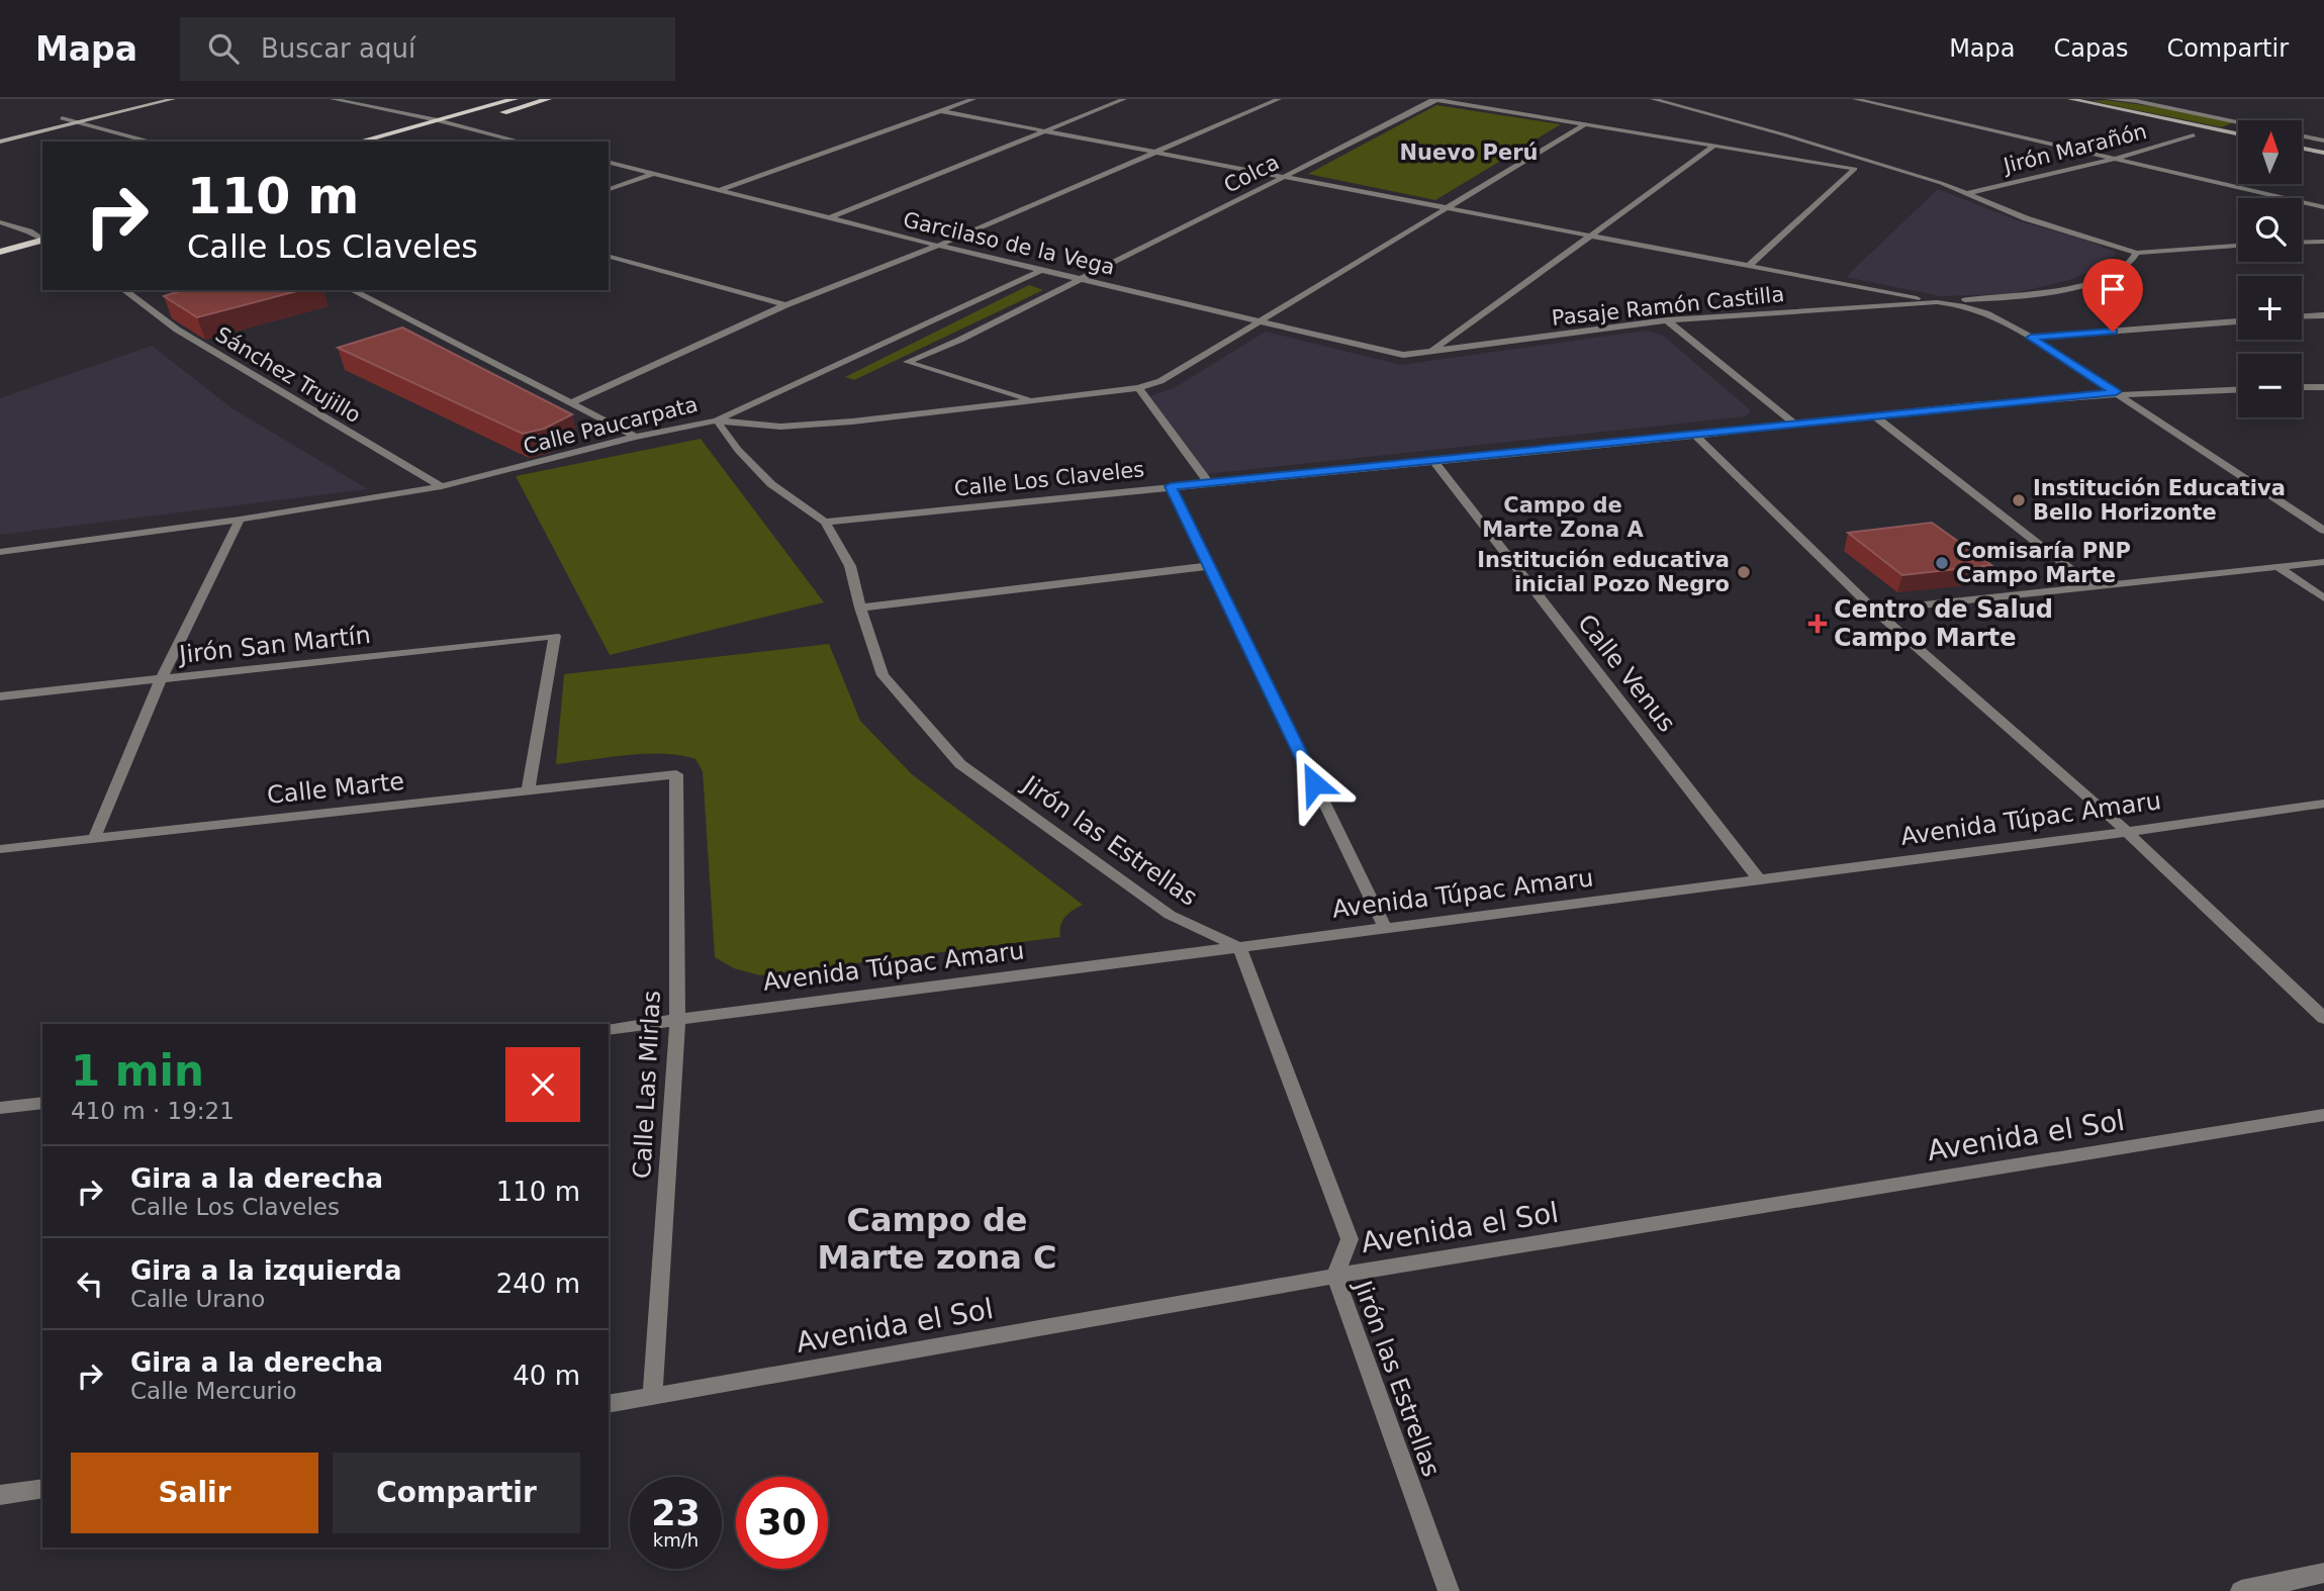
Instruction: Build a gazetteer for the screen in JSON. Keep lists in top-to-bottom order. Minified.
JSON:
{"streets":{"street":["Jirón Marañón","Colca","Garcilaso de la Vega","Pasaje Ramón Castilla","Sánchez Trujillo","Calle Paucarpata","Calle Los Claveles","Jirón San Martín","Calle Venus","Calle Marte","Avenida Túpac Amaru","Jirón las Estrellas","Calle Las Mirlas","Avenida el Sol"]},"crossings":[["Colca","Garcilaso de la Vega"],["Colca","Calle Paucarpata"],["Garcilaso de la Vega","Pasaje Ramón Castilla"],["Garcilaso de la Vega","Calle Paucarpata"],["Sánchez Trujillo","Calle Paucarpata"],["Calle Paucarpata","Jirón las Estrellas"],["Calle Los Claveles","Calle Venus"],["Calle Los Claveles","Jirón las Estrellas"],["Jirón San Martín","Calle Marte"],["Calle Venus","Avenida Túpac Amaru"],["Calle Marte","Calle Las Mirlas"],["Avenida Túpac Amaru","Jirón las Estrellas"],["Avenida Túpac Amaru","Calle Las Mirlas"],["Jirón las Estrellas","Avenida el Sol"],["Calle Las Mirlas","Avenida el Sol"]],"districts":["Nuevo Perú","Campo de Marte Zona A","Campo de Marte zona C"],"places":{"other":["Institución Educativa Bello Horizonte","Comisaría PNP Campo Marte","Institución educativa inicial Pozo Negro"],"health":["Centro de Salud Campo Marte"]},"north":"top","page":{"header":"Mapa","search":"Buscar aquí","nav":["Mapa","Capas","Compartir"],"map_buttons":["+","−"],"turn":["110 m","Calle Los Claveles"],"heading":["1 min","410 m · 19:21"],"list":[{"name":"Gira a la derecha","note":"Calle Los Claveles","value":"110 m"},{"name":"Gira a la izquierda","note":"Calle Urano","value":"240 m"},{"name":"Gira a la derecha","note":"Calle Mercurio","value":"40 m"}],"buttons":["Salir","Compartir"],"speed":"23 km/h","limit":"30"}}
